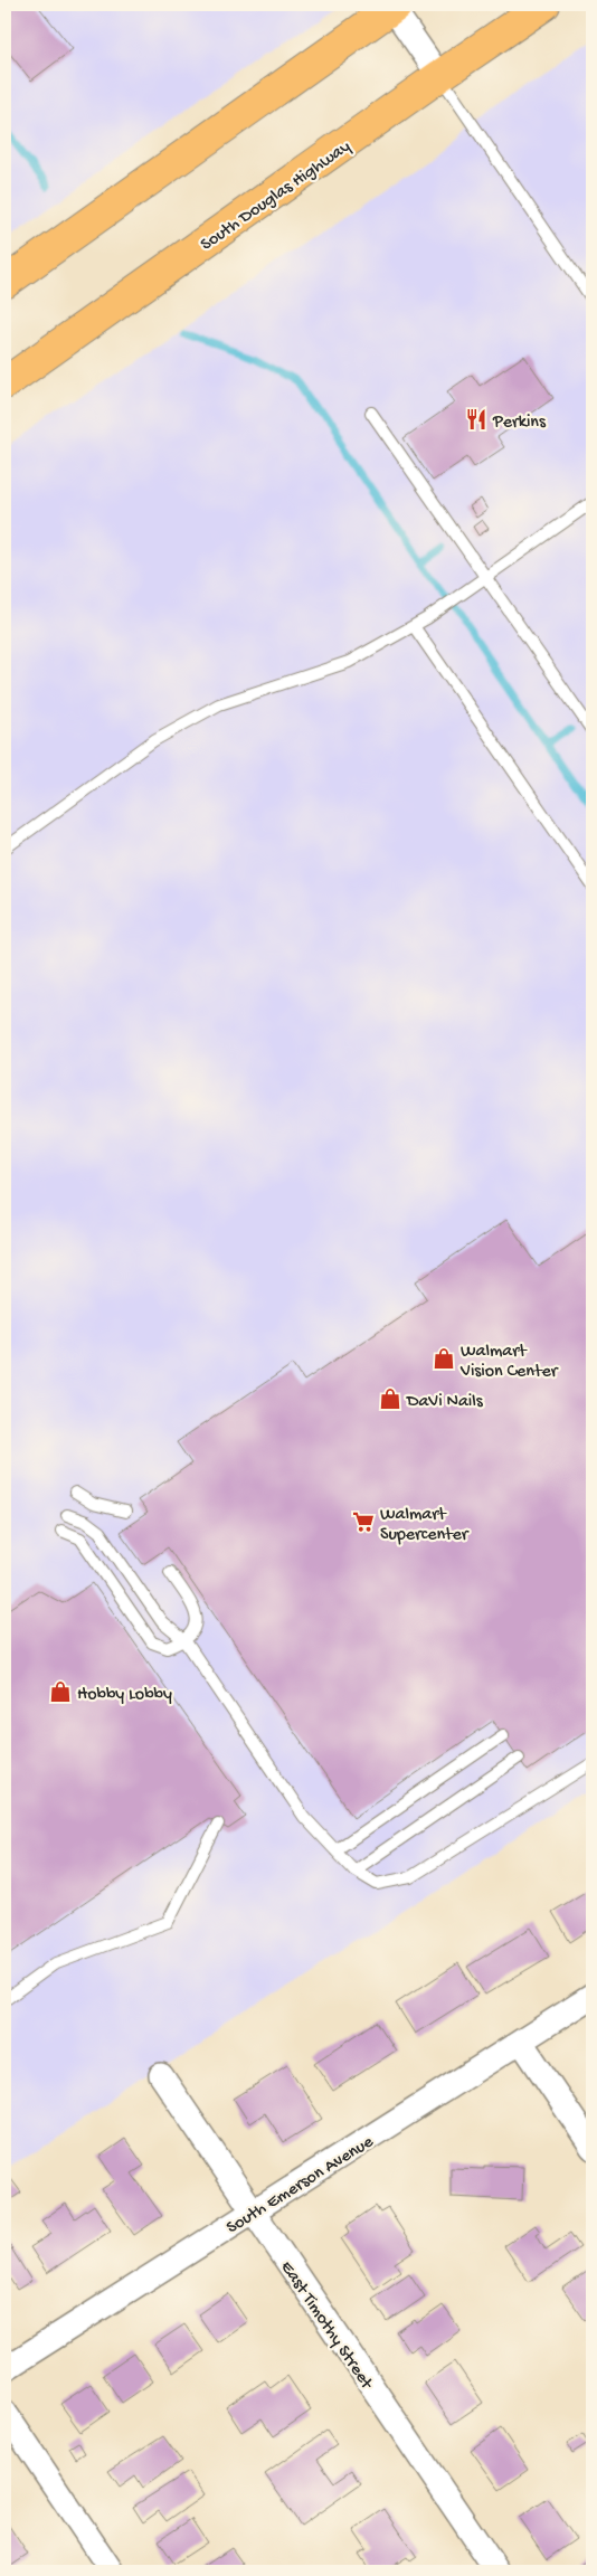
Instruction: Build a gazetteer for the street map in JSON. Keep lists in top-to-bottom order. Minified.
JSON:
{"streets":{"highway":["South Douglas Highway"],"street":["South Emerson Avenue","East Timothy Street"]},"crossings":[["South Emerson Avenue","East Timothy Street"]],"places":{"restaurant":["Perkins"],"shop":["Walmart Vision Center","DaVi Nails","Hobby Lobby"],"supermarket":["Walmart Supercenter"]}}
